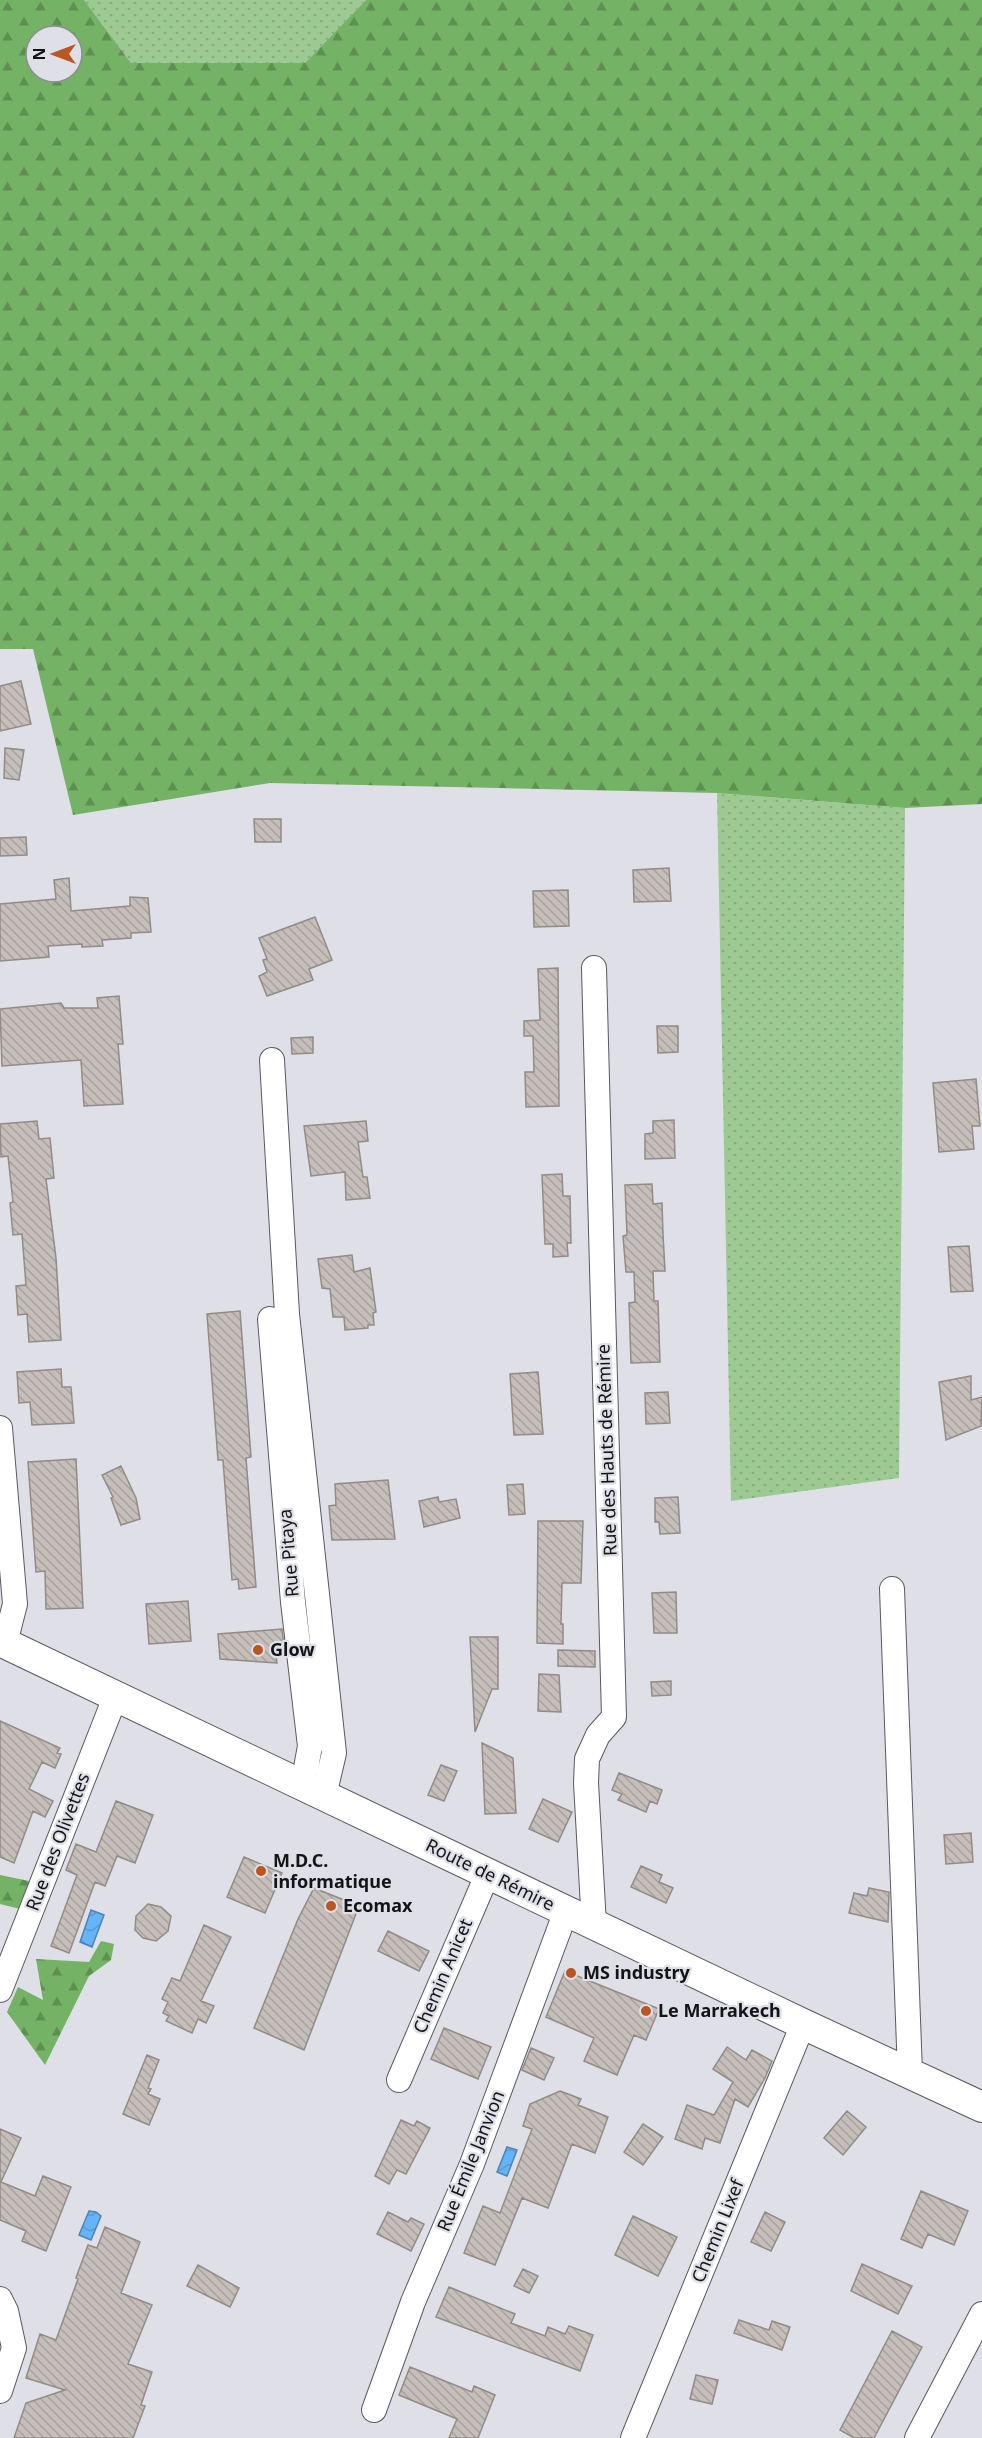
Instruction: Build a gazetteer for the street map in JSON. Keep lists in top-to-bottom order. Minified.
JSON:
{"streets":{"main road":["Route de Rémire"],"street":["Rue des Hauts de Rémire","Rue Pitaya","Rue des Olivettes","Chemin Anicet","Rue Émile Janvion","Chemin Lixef"]},"crossings":[["Rue des Hauts de Rémire","Route de Rémire"],["Rue Pitaya","Route de Rémire"],["Rue des Olivettes","Route de Rémire"],["Route de Rémire","Chemin Anicet"],["Route de Rémire","Rue Émile Janvion"],["Route de Rémire","Chemin Lixef"]],"places":["Glow","M.D.C. informatique","Ecomax","MS industry","Le Marrakech"],"north":"left"}
